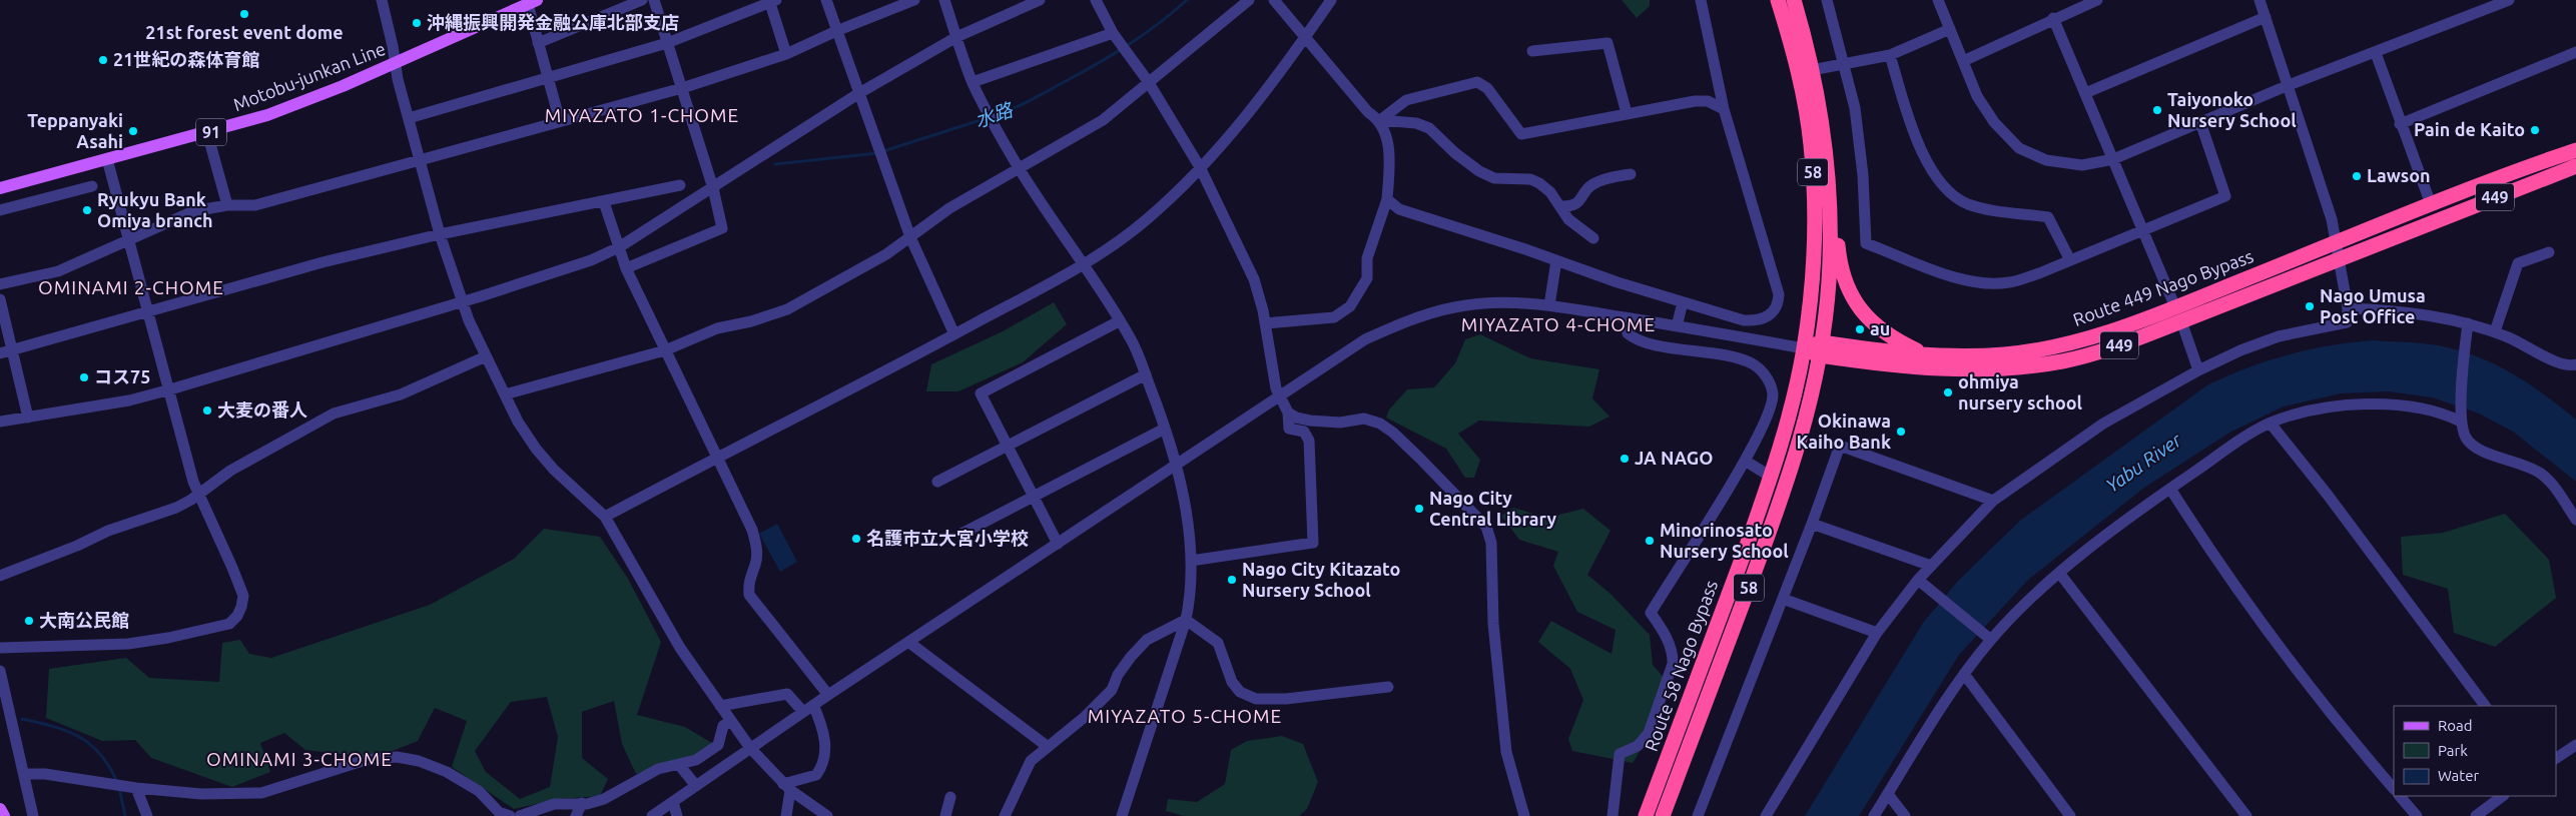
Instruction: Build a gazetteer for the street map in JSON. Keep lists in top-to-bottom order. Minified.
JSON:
{"streets":{"highway":["58","449","Route 449 Nago Bypass","Route 58 Nago Bypass"],"main road":["Motobu-junkan Line","91"]},"crossings":[["Route 449 Nago Bypass","Route 58 Nago Bypass"]],"districts":["MIYAZATO 1-CHOME","OMINAMI 2-CHOME","MIYAZATO 4-CHOME","MIYAZATO 5-CHOME","OMINAMI 3-CHOME"],"water":["水路","Yabu River"],"places":["21st forest event dome","沖縄振興開発金融公庫北部支店","21世紀の森体育館","Taiyonoko Nursery School","Pain de Kaito","Teppanyaki Asahi","Lawson","Ryukyu Bank Omiya branch","Nago Umusa Post Office","au","コス75","ohmiya nursery school","大麦の番人","Okinawa Kaiho Bank","JA NAGO","Nago City Central Library","名護市立大宮小学校","Minorinosato Nursery School","Nago City Kitazato Nursery School","大南公民館"],"legend":["Road","Park","Water"]}
